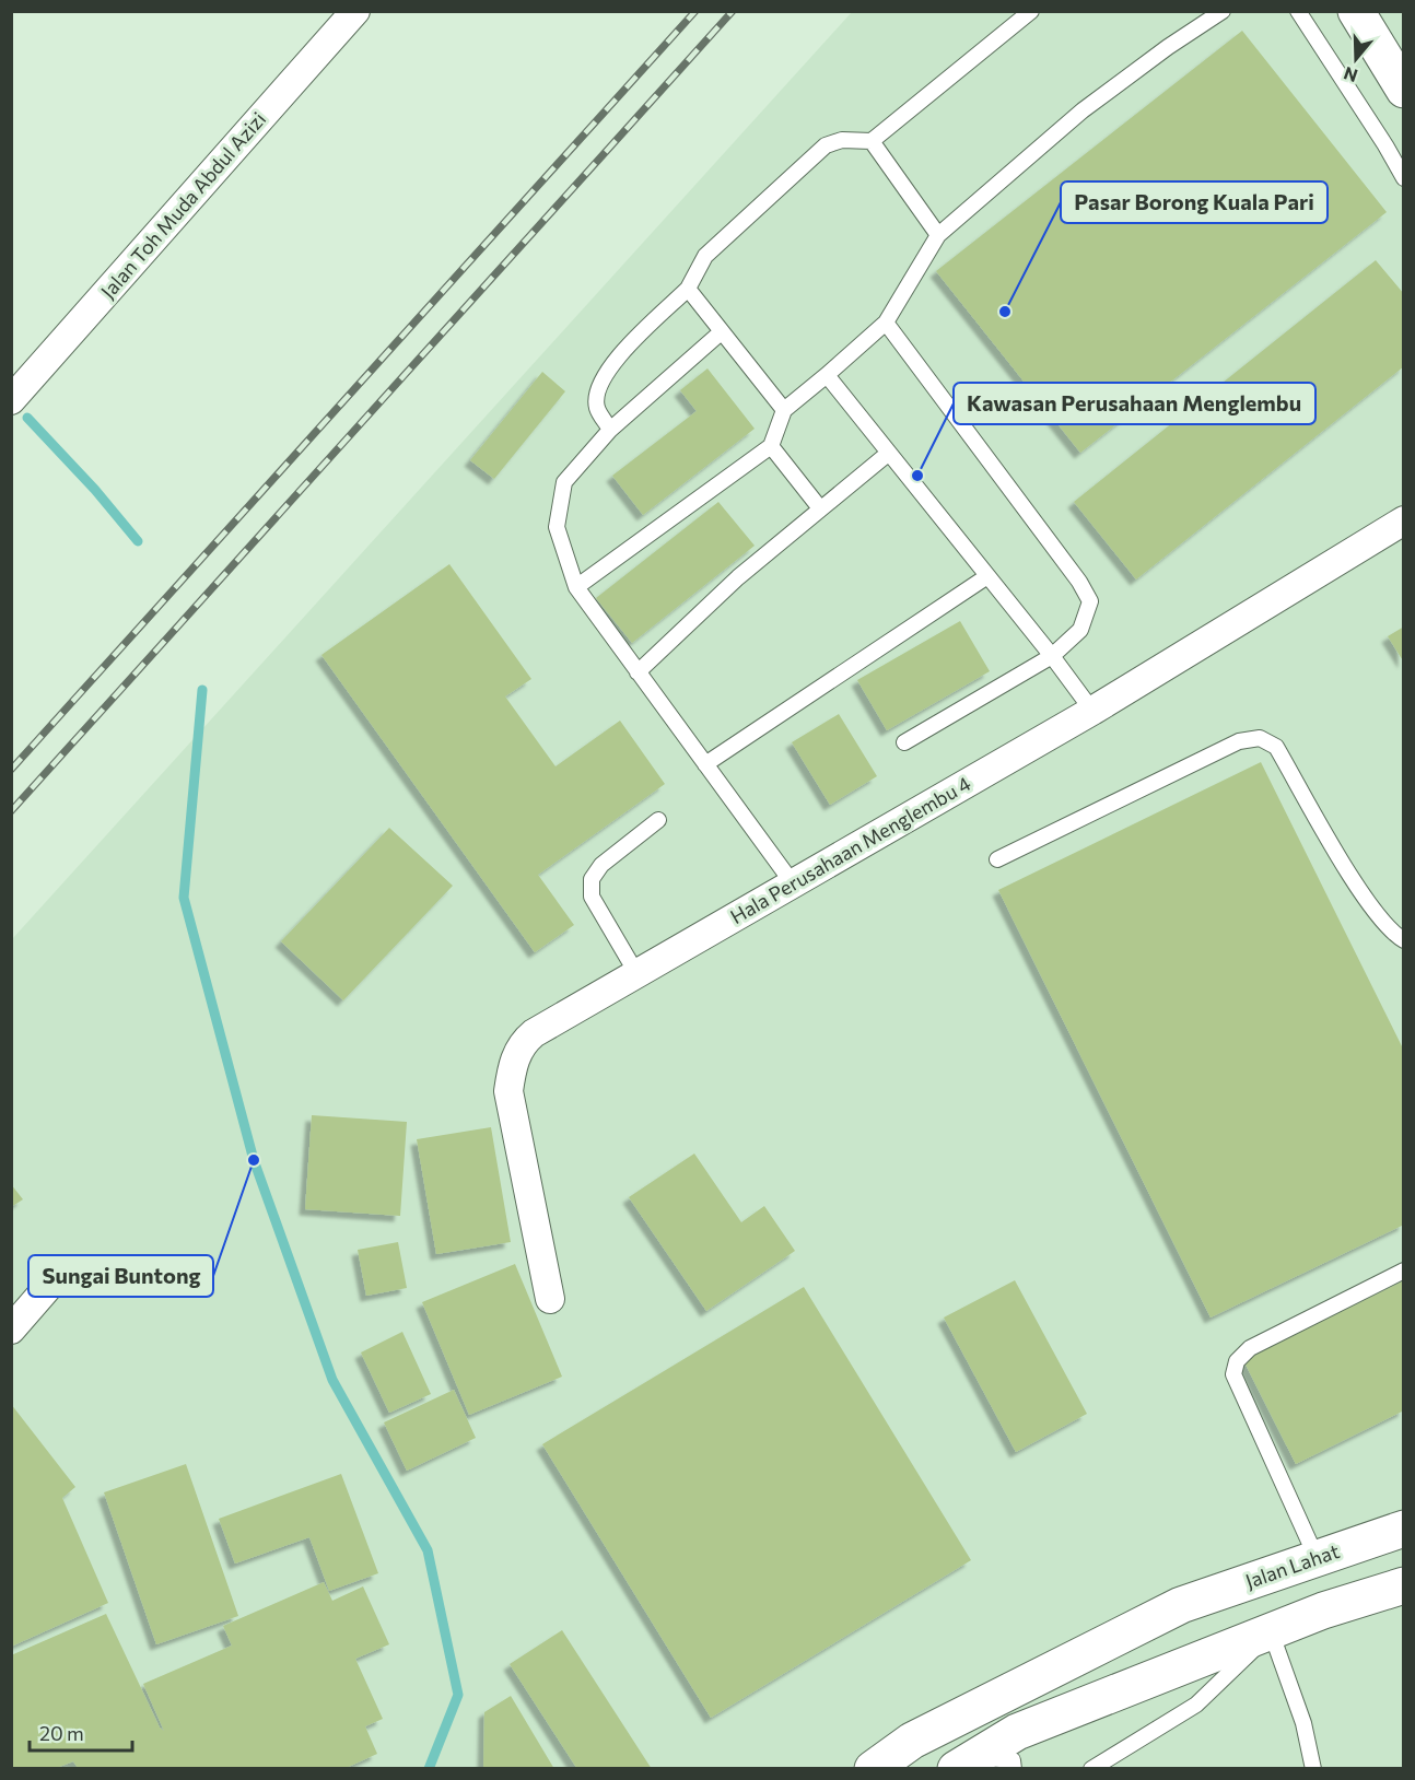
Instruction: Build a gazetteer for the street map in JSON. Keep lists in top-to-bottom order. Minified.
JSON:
{"streets":{"main road":["Jalan Lahat"],"street":["Jalan Toh Muda Abdul Azizi","Hala Perusahaan Menglembu 4"]},"places":["Pasar Borong Kuala Pari","Kawasan Perusahaan Menglembu","Sungai Buntong"],"scale_bar":"20 m","north":"bottom"}
